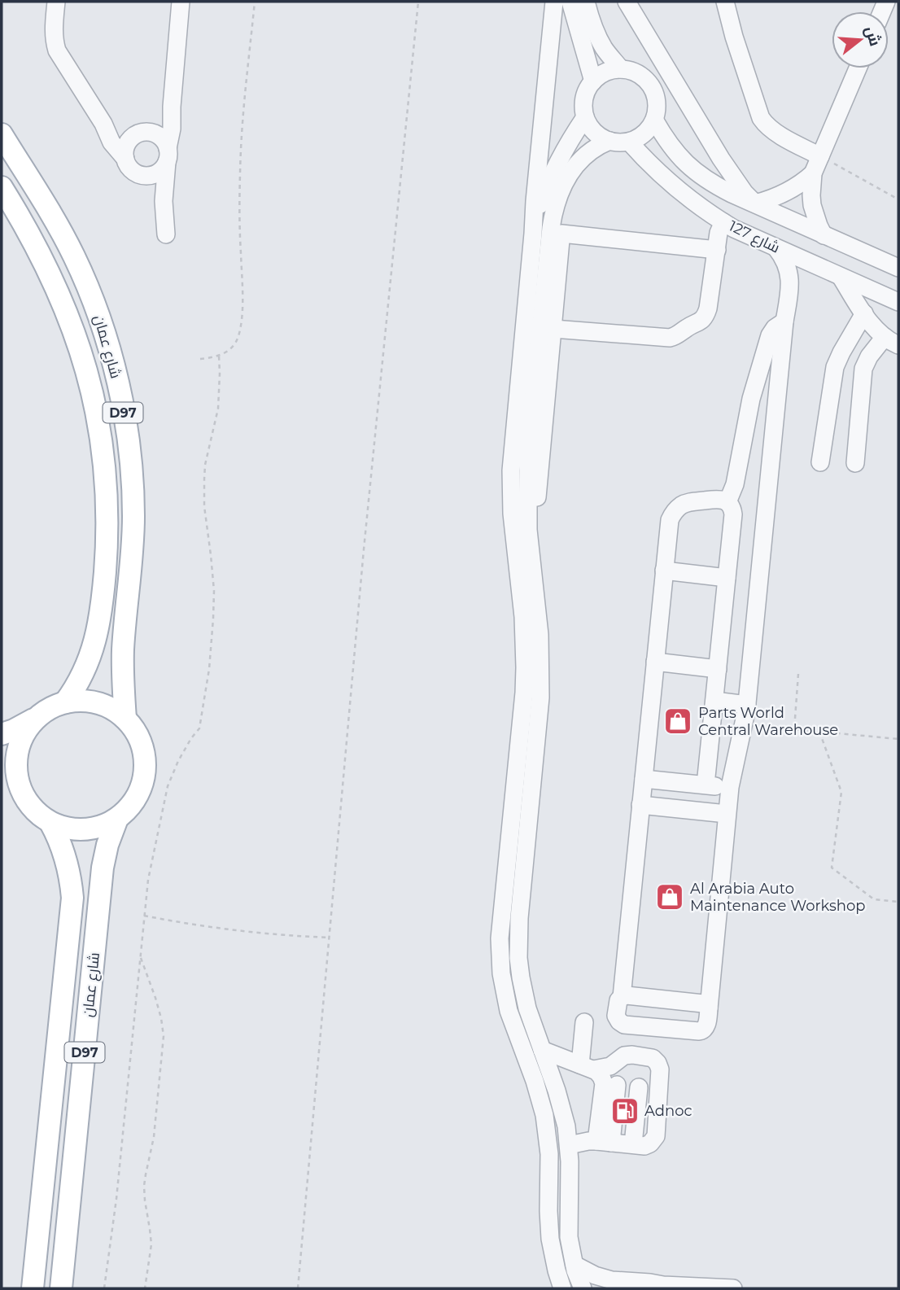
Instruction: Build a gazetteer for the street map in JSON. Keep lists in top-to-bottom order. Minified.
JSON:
{"streets":{"main road":["شارع عمان","D97"],"street":["شارع 127"]},"places":{"shop":["Parts World Central Warehouse","Al Arabia Auto Maintenance Workshop"],"fuel station":["Adnoc"]},"north":"right"}
